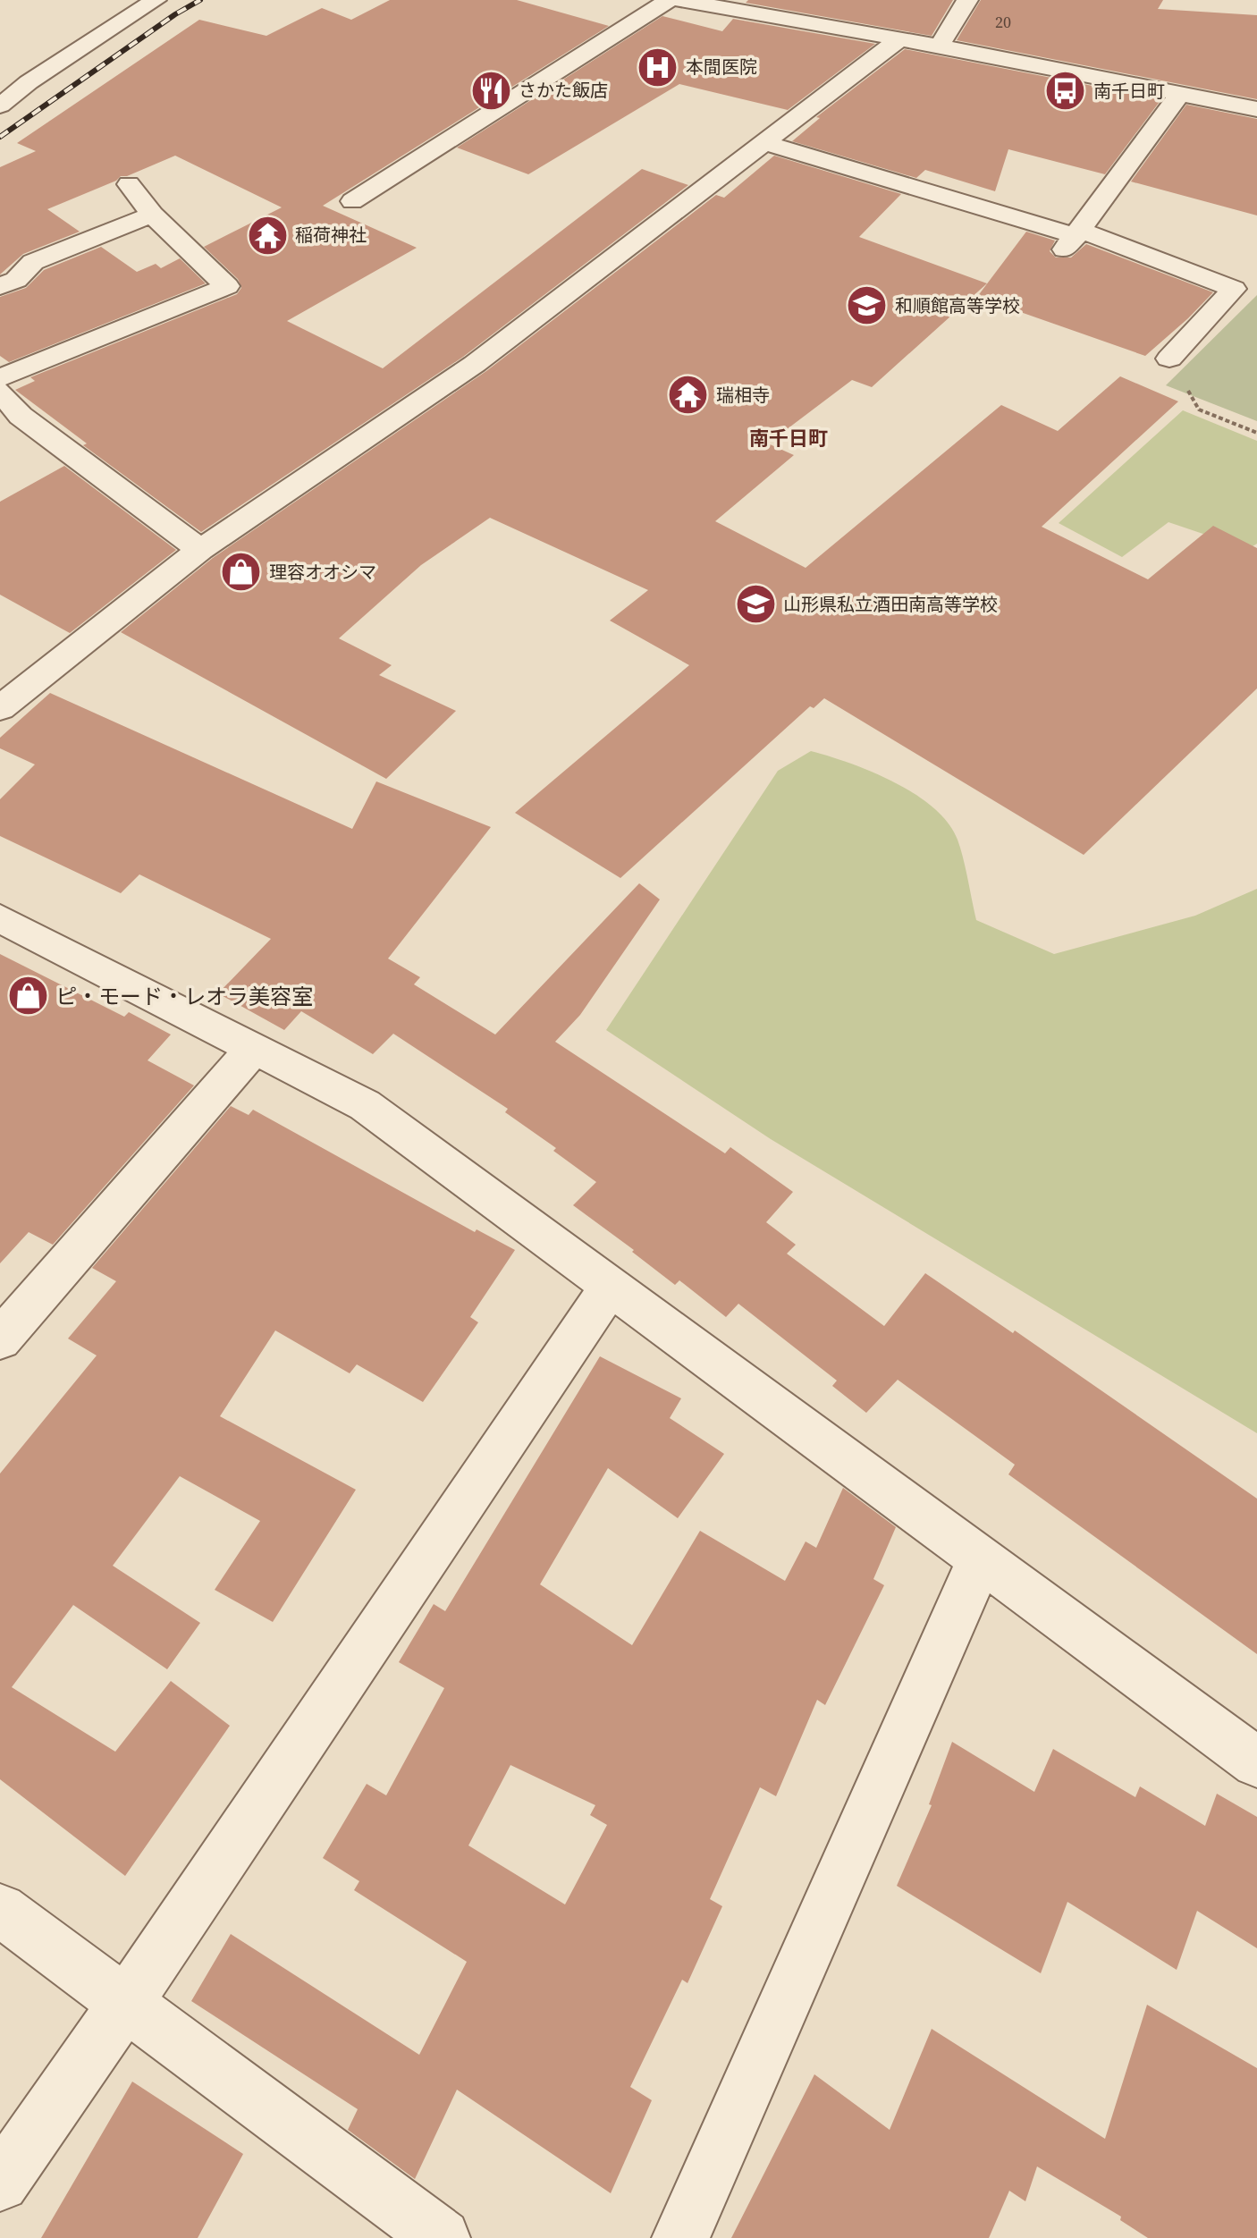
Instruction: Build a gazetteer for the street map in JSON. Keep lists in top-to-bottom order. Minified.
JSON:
{"districts":["南千日町"],"places":{"hospital":["本間医院"],"restaurant":["さかた飯店"],"bus stop":["南千日町"],"temple":["稲荷神社","瑞相寺"],"school or university":["和順館高等学校","山形県私立酒田南高等学校"],"shop":["理容オオシマ","ピ・モード・レオラ美容室"]},"house_numbers":["20"]}
